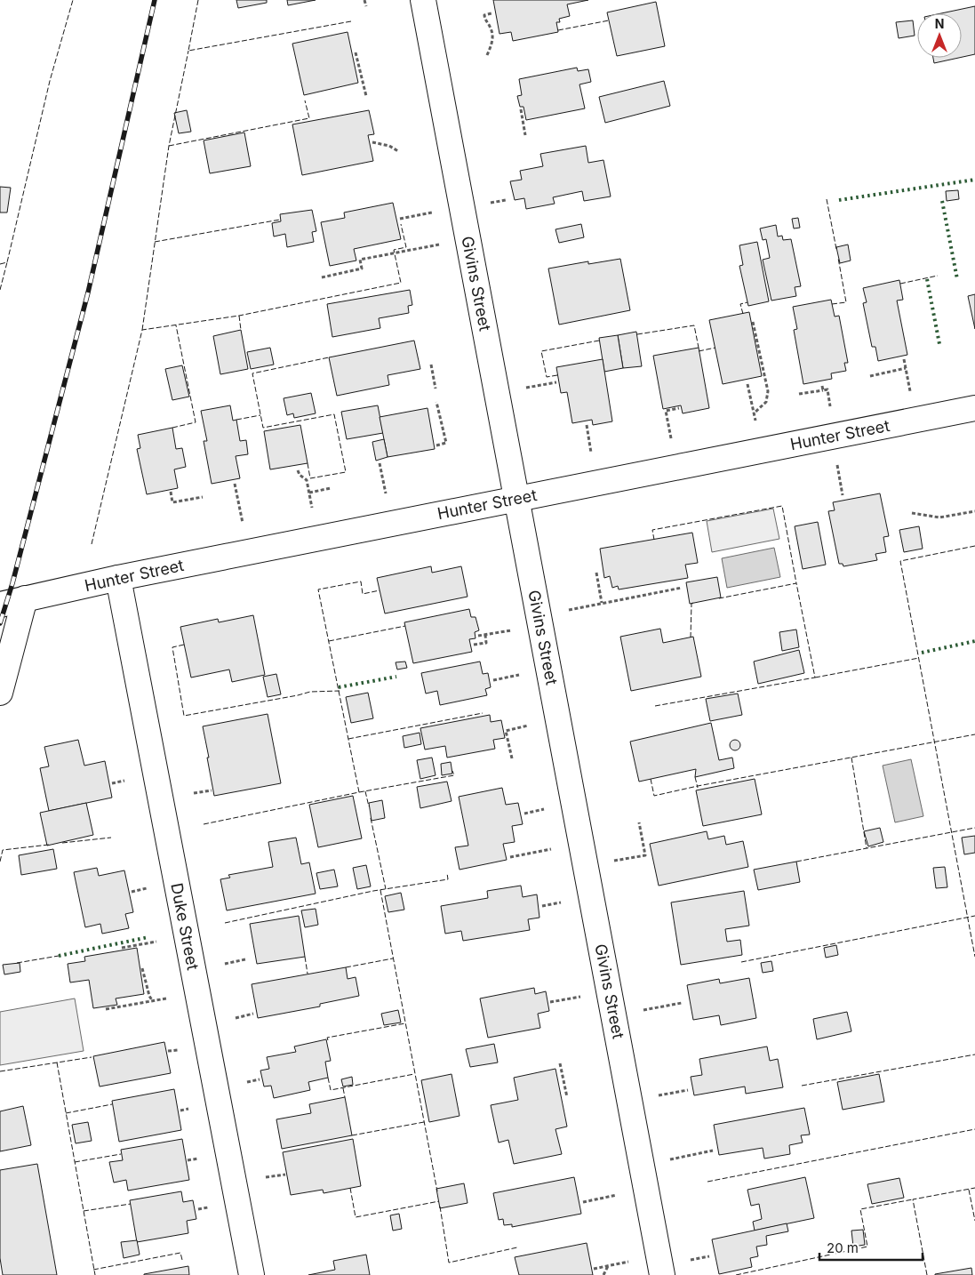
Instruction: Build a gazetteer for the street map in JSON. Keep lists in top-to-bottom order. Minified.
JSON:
{"streets":{"street":["Givins Street","Hunter Street","Duke Street"]},"crossings":[["Givins Street","Hunter Street"],["Hunter Street","Duke Street"]],"scale_bar":"20 m","north":"top"}
